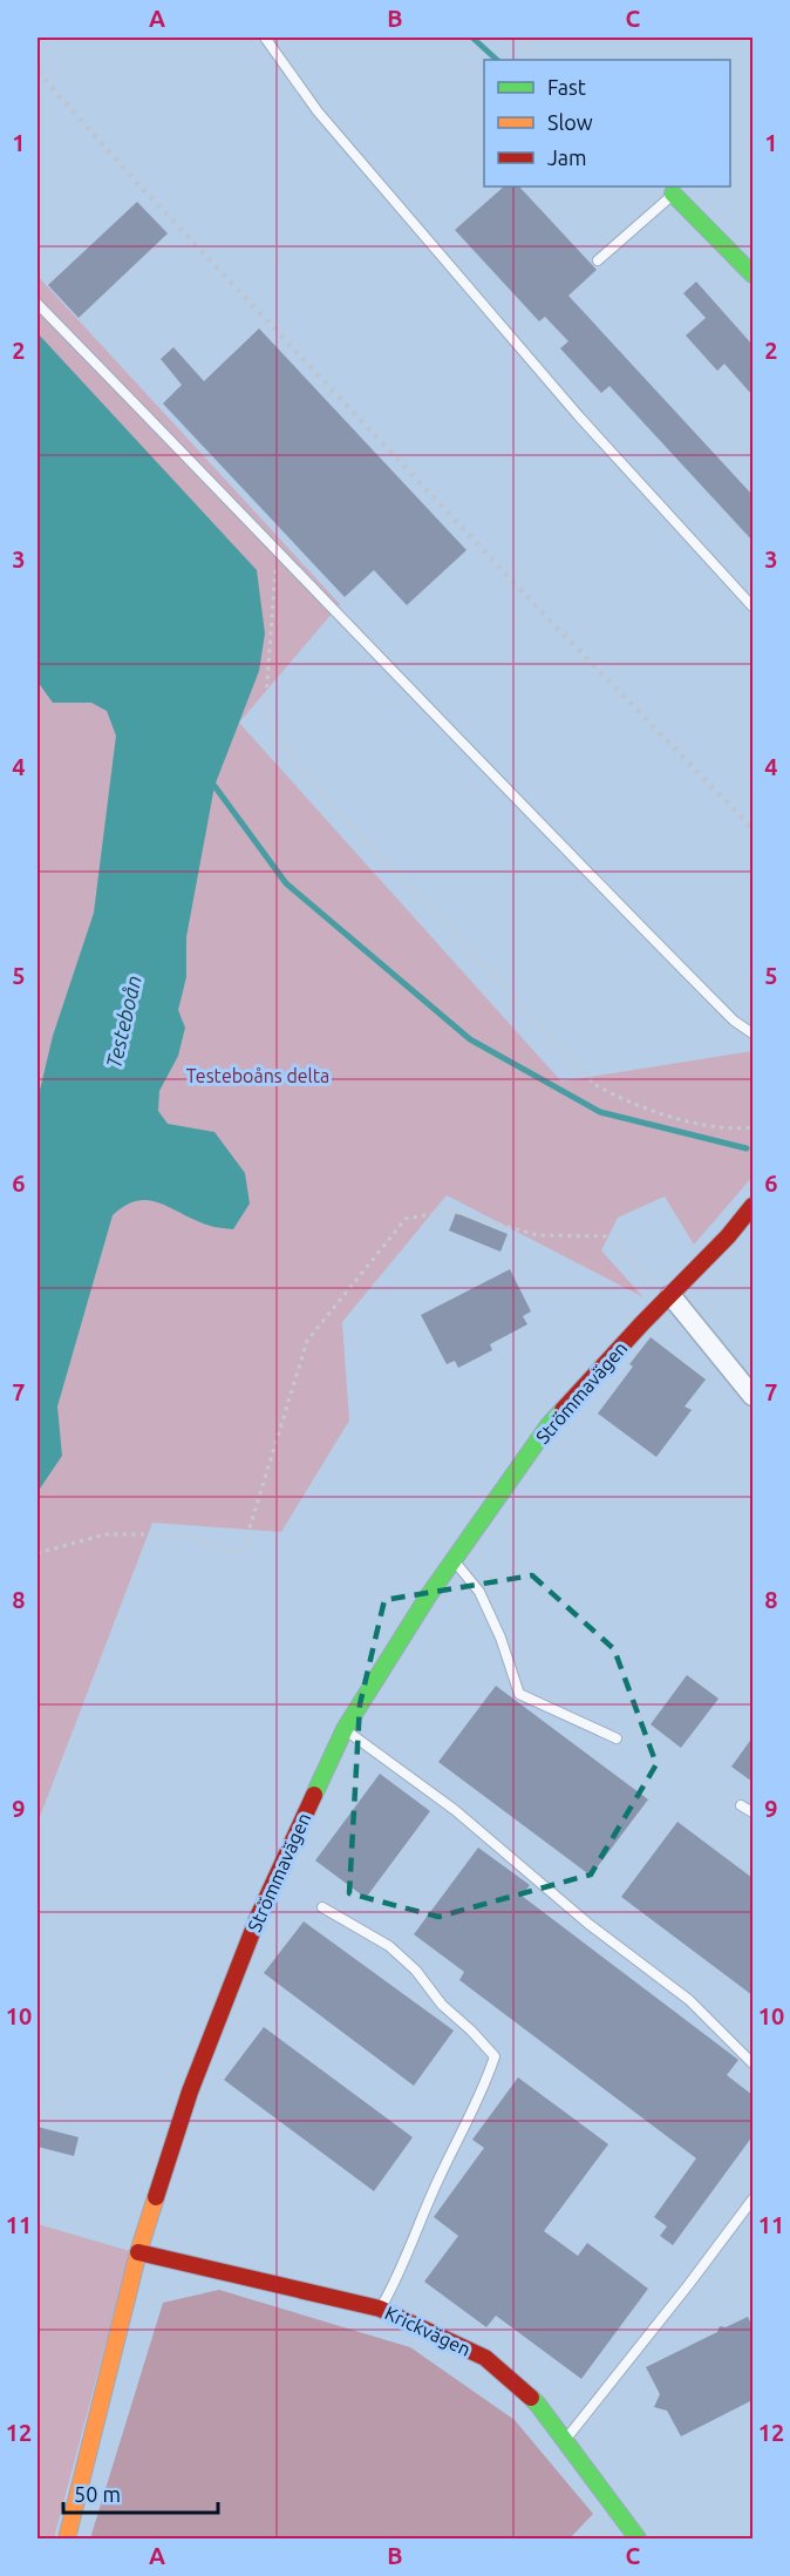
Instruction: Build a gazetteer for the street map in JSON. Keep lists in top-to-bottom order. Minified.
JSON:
{"streets":{"street":["Strömmavägen","Krickvägen"]},"crossings":[["Strömmavägen","Krickvägen"]],"water":["Testeboån"],"parks":["Testeboåns delta"],"legend":["Fast","Slow","Jam"],"scale_bar":"50 m","grid":{"columns":["A","B","C"],"rows":["1","2","3","4","5","6","7","8","9","10","11","12"]}}
